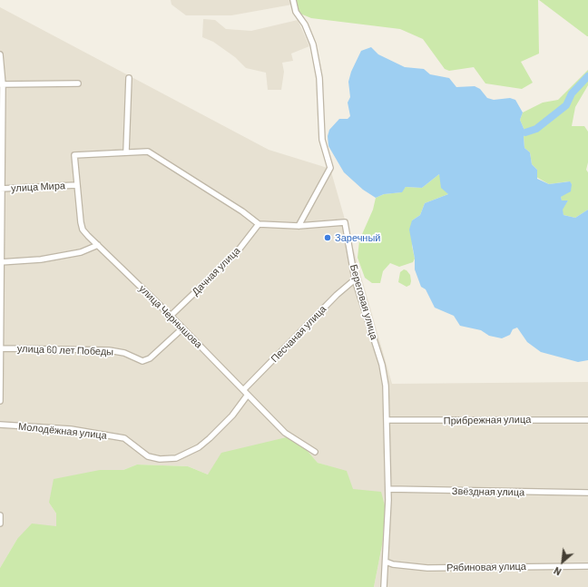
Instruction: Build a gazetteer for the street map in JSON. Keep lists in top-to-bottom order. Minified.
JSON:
{"streets":{"street":["улица Мира","Дачная улица","Береговая улица","улица Чернышова","Песчаная улица","улица 60 лет Победы","Прибрежная улица","Молодёжная улица","Звёздная улица","Рябиновая улица"]},"crossings":[["улица Мира","улица Чернышова"],["Дачная улица","Береговая улица"],["Дачная улица","улица Чернышова"],["Береговая улица","Песчаная улица"],["Береговая улица","Прибрежная улица"],["Береговая улица","Звёздная улица"],["Береговая улица","Рябиновая улица"],["улица Чернышова","Песчаная улица"],["улица Чернышова","улица 60 лет Победы"],["улица Чернышова","Молодёжная улица"]],"places":["Заречный"],"north":"bottom left"}
